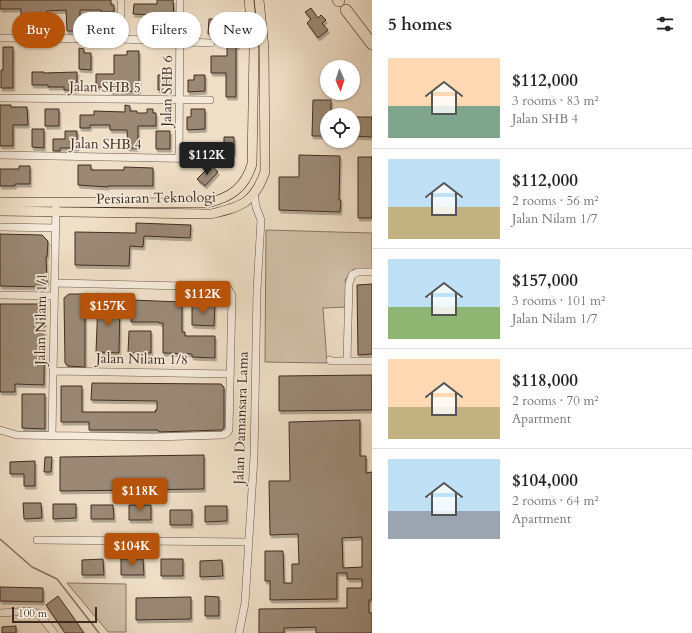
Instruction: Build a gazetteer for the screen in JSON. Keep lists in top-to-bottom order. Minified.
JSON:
{"streets":{"main road":["Persiaran Teknologi"],"street":["Jalan SHB 5","Jalan SHB 6","Jalan SHB 4","Jalan Nilam 1/1","Jalan Nilam 1/8","Jalan Damansara Lama"]},"crossings":[["Jalan SHB 5","Jalan SHB 6"],["Jalan SHB 6","Jalan SHB 4"],["Persiaran Teknologi","Jalan Nilam 1/1"],["Persiaran Teknologi","Jalan Damansara Lama"],["Jalan Nilam 1/1","Jalan Nilam 1/8"]],"scale_bar":"100 m","north":"bottom","page":{"heading":"5 homes","chip":["Buy","Rent","Filters","New"],"list":[{"name":"$112,000","note":"3 rooms · 83 m² · Jalan SHB 4"},{"name":"$112,000","note":"2 rooms · 56 m² · Jalan Nilam 1/7"},{"name":"$157,000","note":"3 rooms · 101 m² · Jalan Nilam 1/7"},{"name":"$118,000","note":"2 rooms · 70 m² · Apartment"},{"name":"$104,000","note":"2 rooms · 64 m² · Apartment"}],"price":["$112K","$112K","$157K","$118K","$104K"],"scale":"100 m"}}
